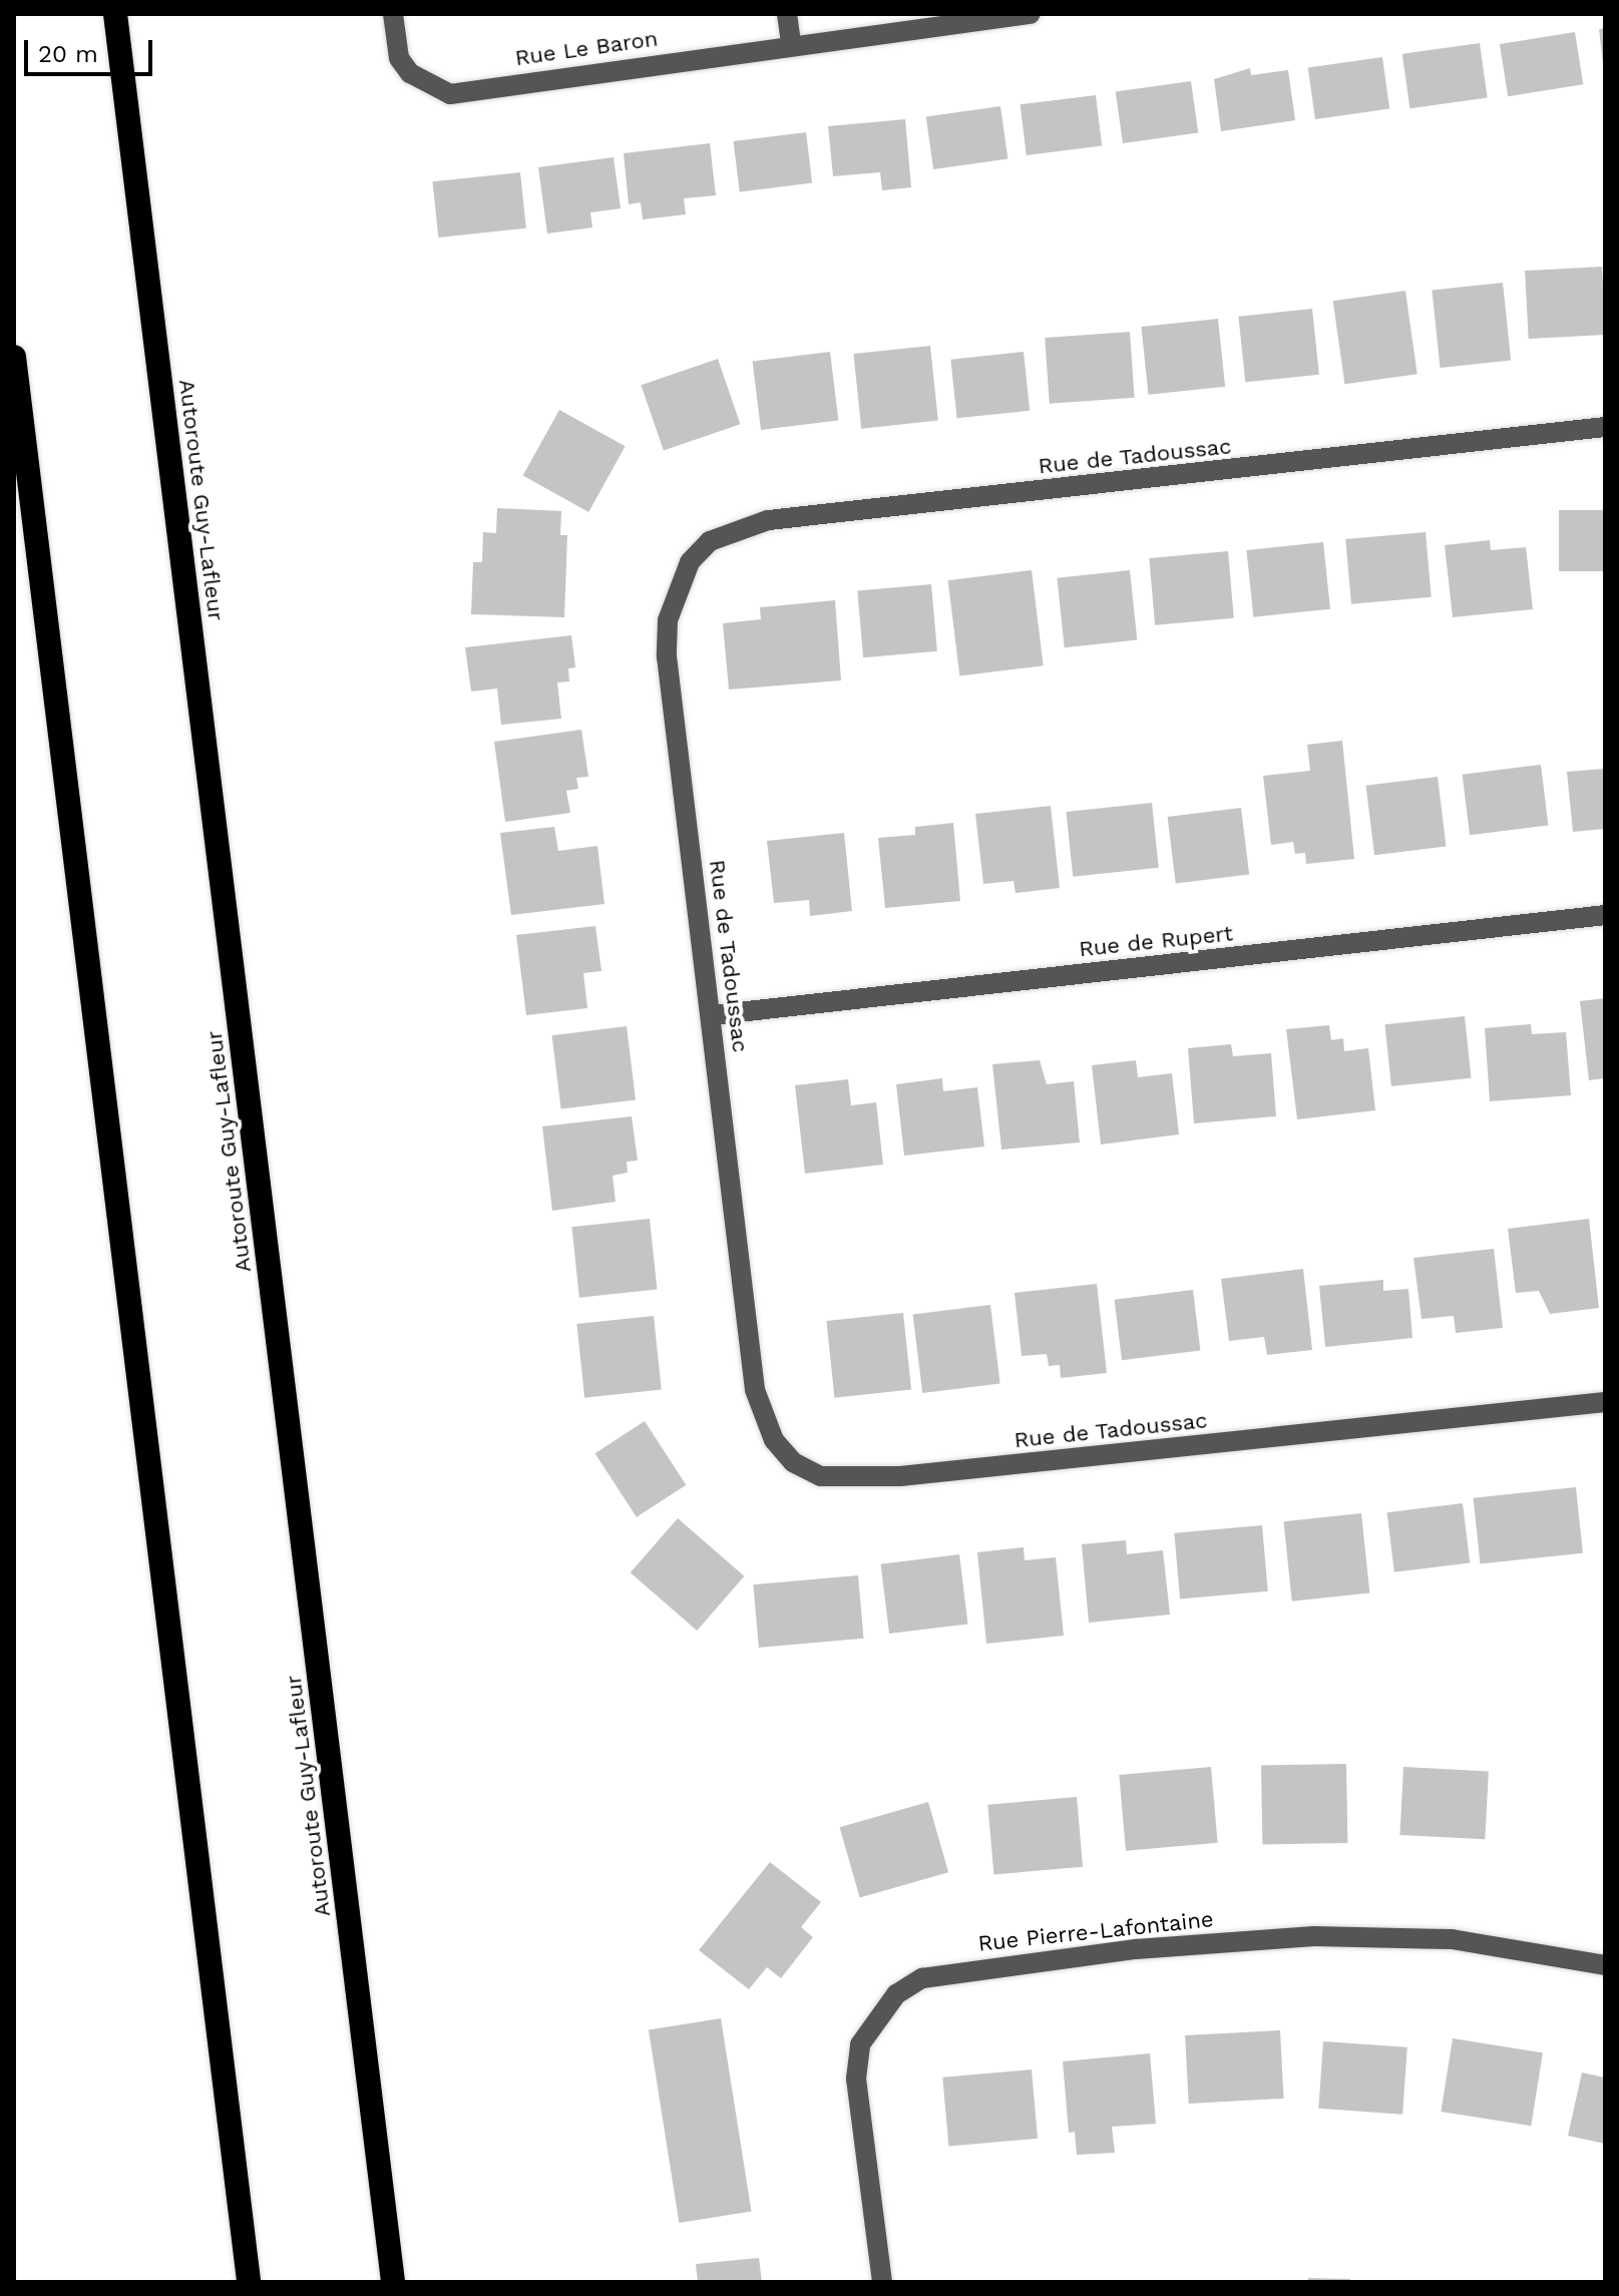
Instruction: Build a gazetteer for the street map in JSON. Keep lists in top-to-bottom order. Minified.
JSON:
{"streets":{"highway":["Autoroute Guy-Lafleur"],"street":["Rue Le Baron","Rue de Tadoussac","Rue de Rupert","Rue Pierre-Lafontaine"]},"crossings":[["Rue de Tadoussac","Rue de Rupert"]],"scale_bar":"20 m"}
